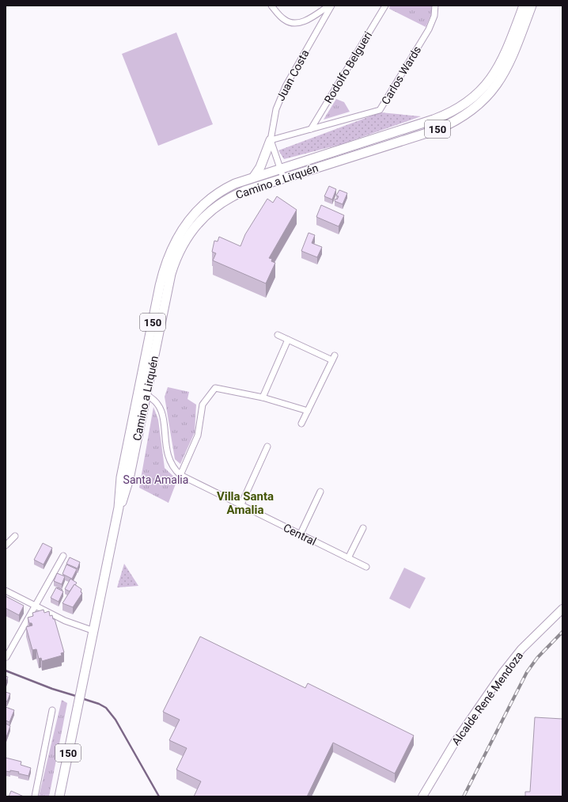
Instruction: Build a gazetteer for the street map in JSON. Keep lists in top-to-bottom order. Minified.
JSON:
{"streets":{"main road":["150","Camino a Lirquén"],"street":["Rodolfo Belgueri","Juan Costa","Carlos Wards","Central","Alcalde René Mendoza"]},"crossings":[["Rodolfo Belgueri","Carlos Wards"],["Juan Costa","Carlos Wards"],["Juan Costa","Camino a Lirquén"],["150","Camino a Lirquén"],["Camino a Lirquén","Central"]],"districts":["Villa Santa Amalia"],"parks":["Santa Amalia"]}
